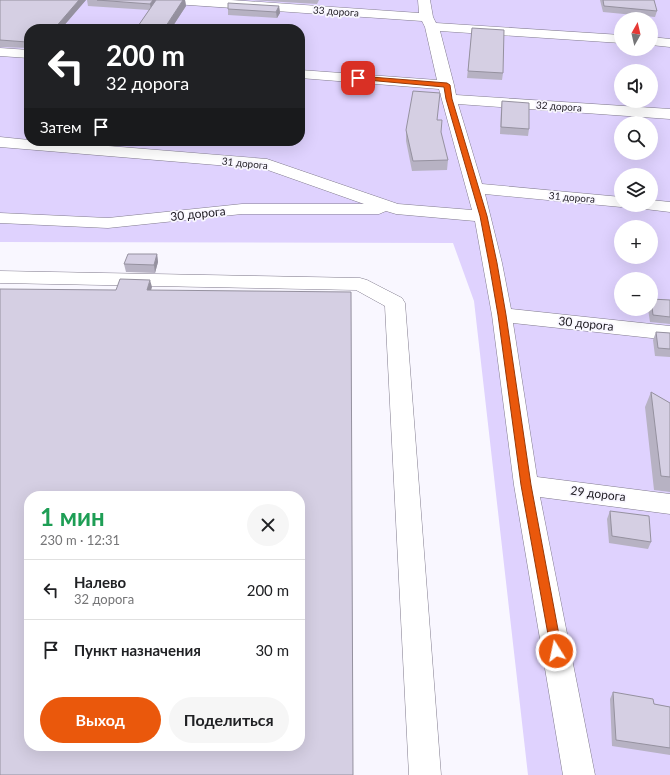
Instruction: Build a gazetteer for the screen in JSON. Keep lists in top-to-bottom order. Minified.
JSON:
{"streets":{"street":["33 дорога","32 дорога","31 дорога","30 дорога","29 дорога"]},"crossings":[["31 дорога","30 дорога"]],"north":"top","page":{"map_buttons":["+","−"],"turn":["200 m","32 дорога"],"then":"Затем","heading":["1 мин","230 m · 12:31"],"list":[{"name":"Налево","note":"32 дорога","value":"200 m"},{"name":"Пункт назначения","value":"30 m"}],"buttons":["Выход","Поделиться"]}}
